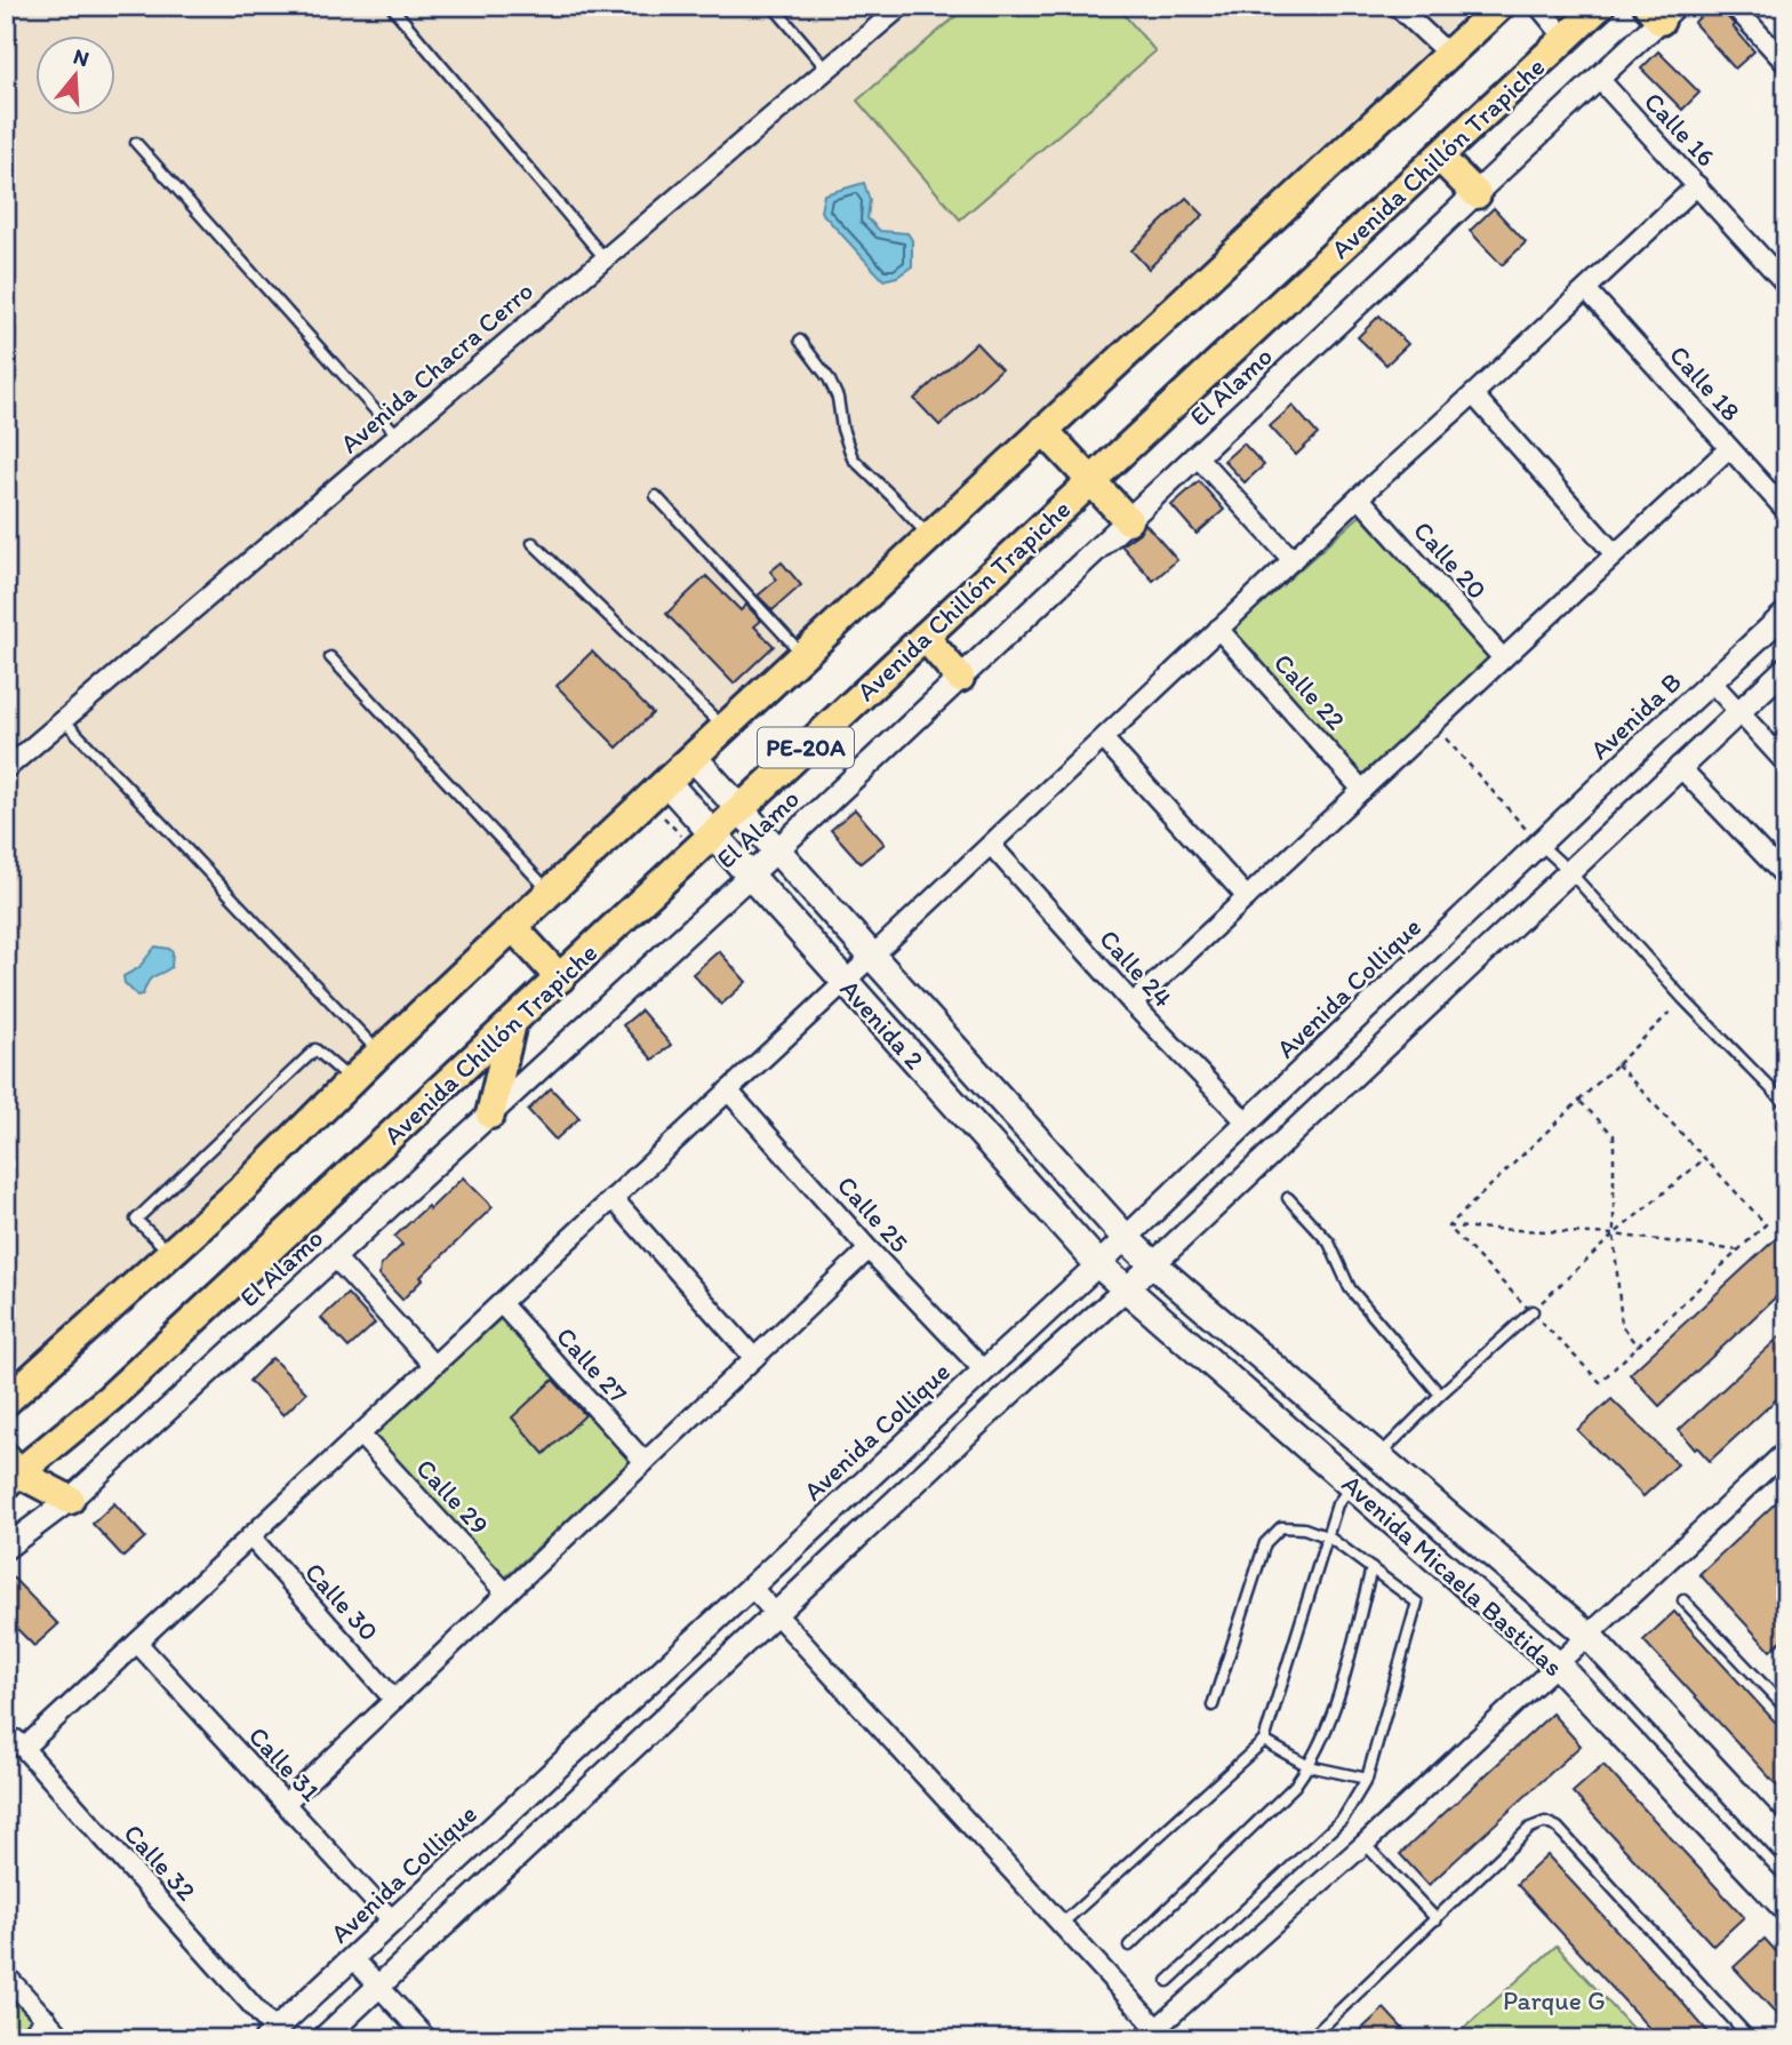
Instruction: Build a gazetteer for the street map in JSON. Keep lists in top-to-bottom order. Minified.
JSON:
{"streets":{"main road":["Avenida Chillón Trapiche","PE-20A","Avenida 2","Avenida Micaela Bastidas"],"street":["Calle 16","Avenida Chacra Cerro","Calle 18","El Alamo","Calle 20","Calle 22","Avenida B","Calle 24","Avenida Collique","Calle 25","Calle 27","Calle 29","Calle 30","Calle 31","Calle 32"]},"crossings":[["Calle 16","El Alamo"],["Avenida Chillón Trapiche","Avenida 2"],["El Alamo","Avenida 2"],["Avenida B","Avenida Collique"],["PE-20A","Avenida 2"],["Calle 24","Avenida Collique"],["Avenida Collique","Avenida 2"],["Avenida Collique","Calle 25"],["Avenida Collique","Avenida Micaela Bastidas"],["Avenida Collique","Calle 31"],["Avenida Collique","Calle 32"],["Avenida 2","Avenida Micaela Bastidas"]],"parks":["Parque G"],"north":"top"}
